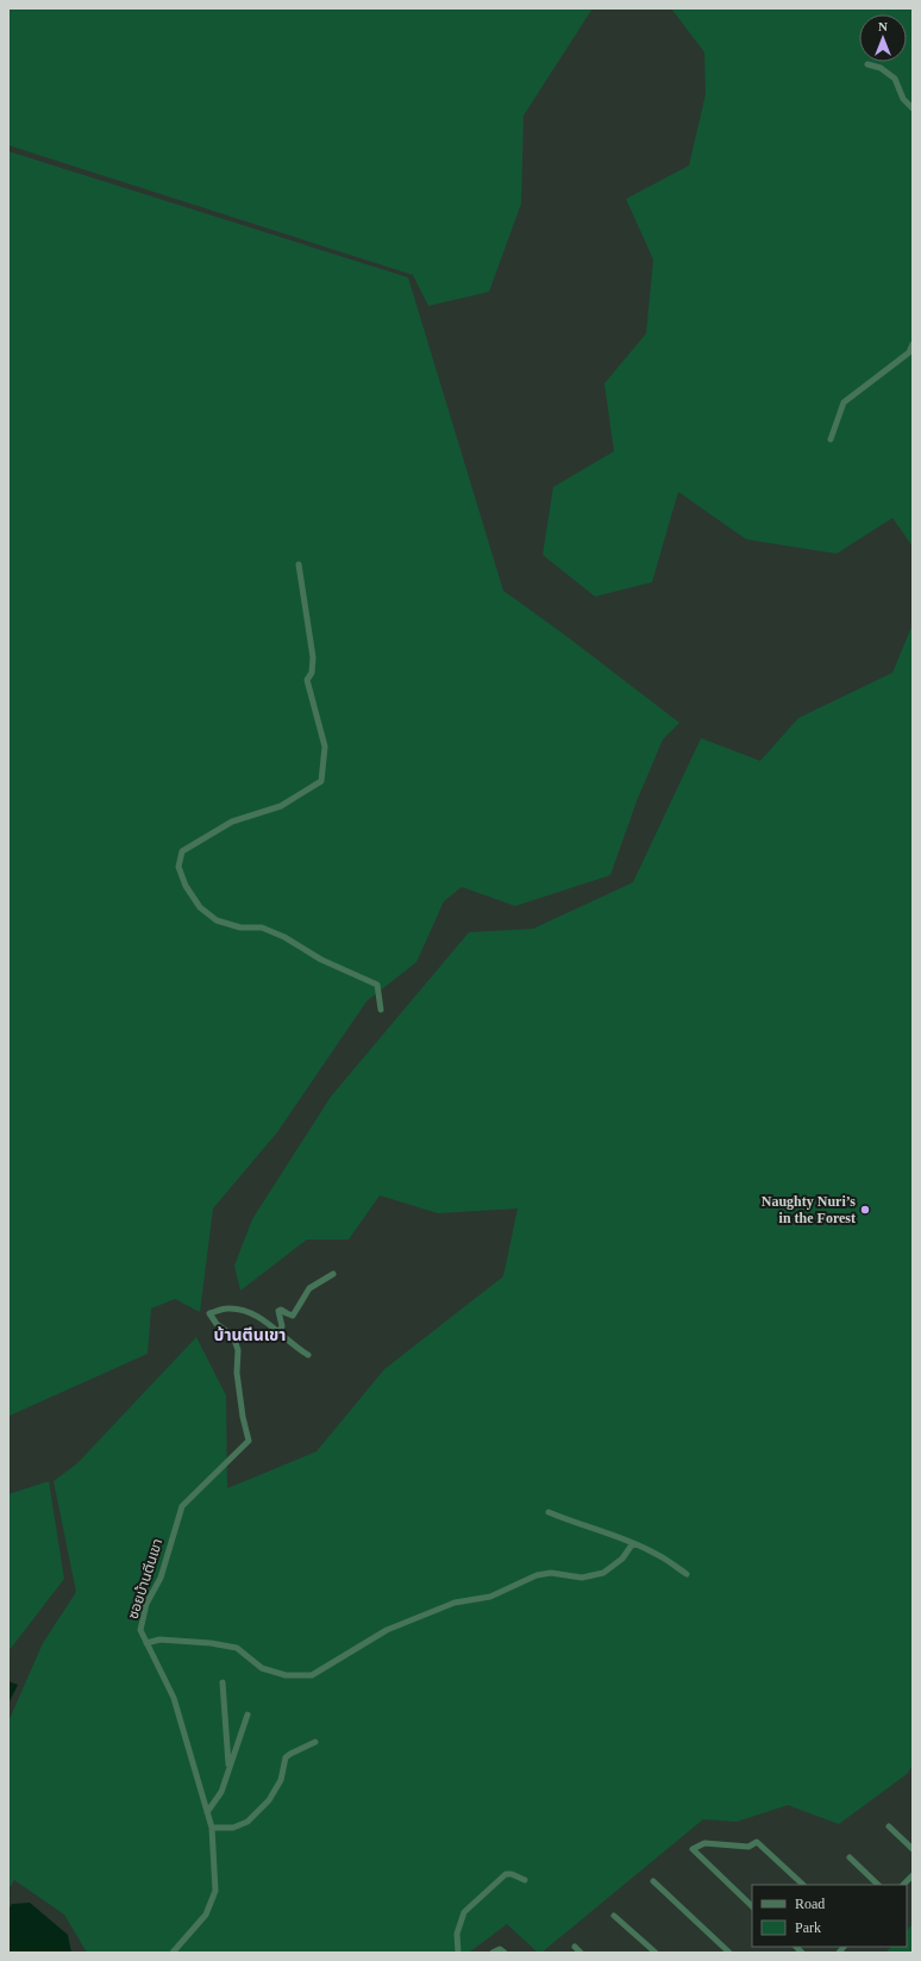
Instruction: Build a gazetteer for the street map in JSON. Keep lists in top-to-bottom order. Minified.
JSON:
{"streets":{"street":["ซอยบ้านตีนเขา"]},"districts":["บ้านตีนเขา"],"places":["Naughty Nuri’s in the Forest"],"legend":["Road","Park"],"north":"top"}
